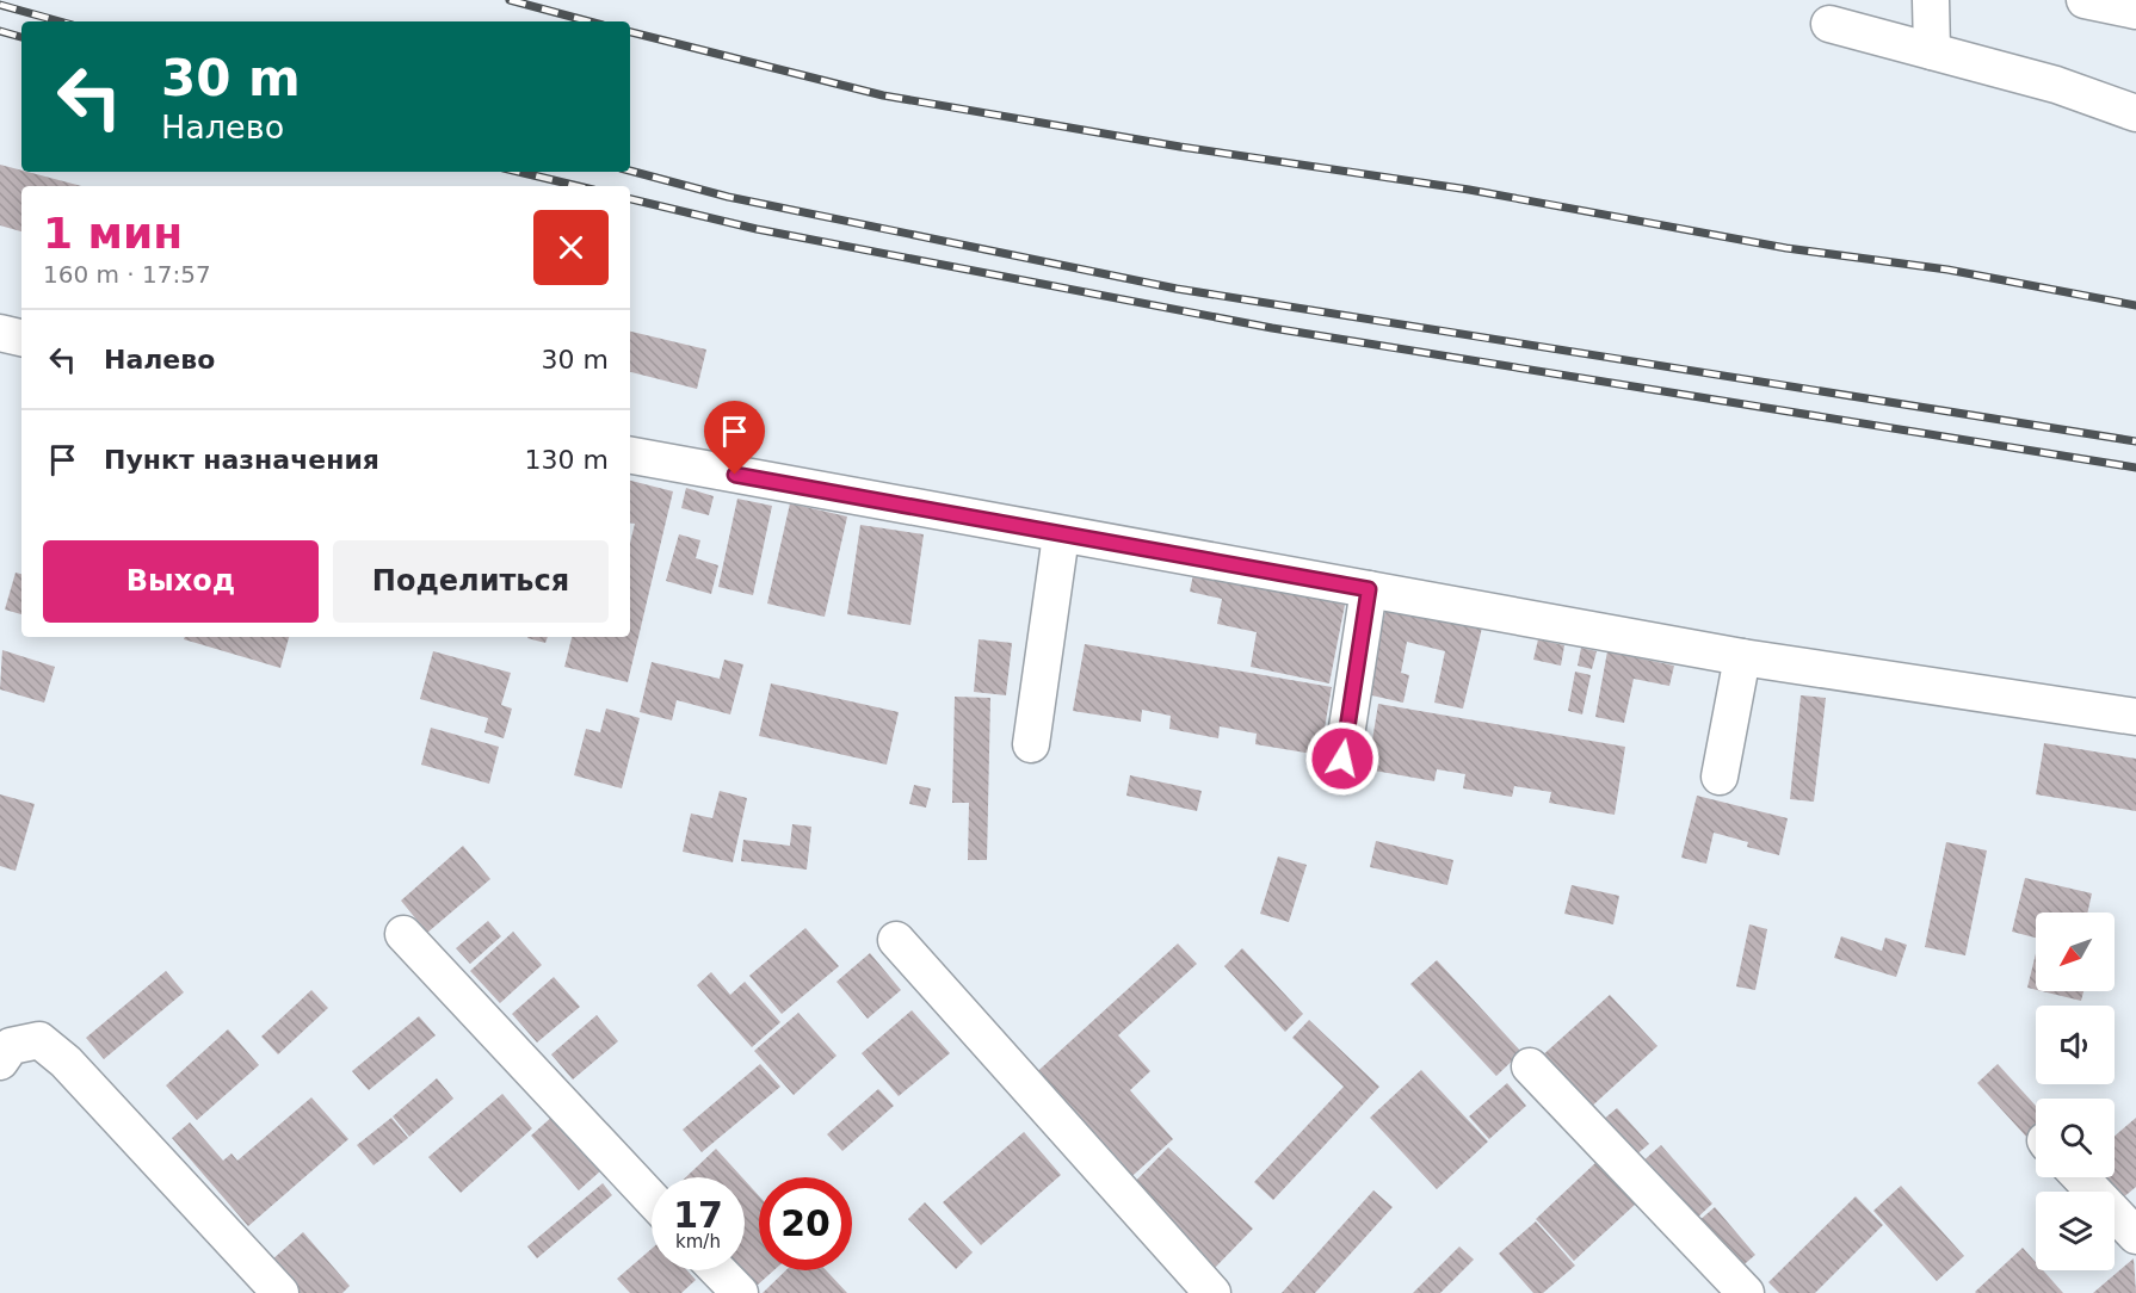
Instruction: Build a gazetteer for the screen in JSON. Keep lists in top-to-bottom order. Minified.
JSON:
{"north":"bottom left","page":{"turn":["30 m","Налево"],"heading":["1 мин","160 m · 17:57"],"list":[{"name":"Налево","value":"30 m"},{"name":"Пункт назначения","value":"130 m"}],"buttons":["Выход","Поделиться"],"speed":"17 km/h","limit":"20"}}
